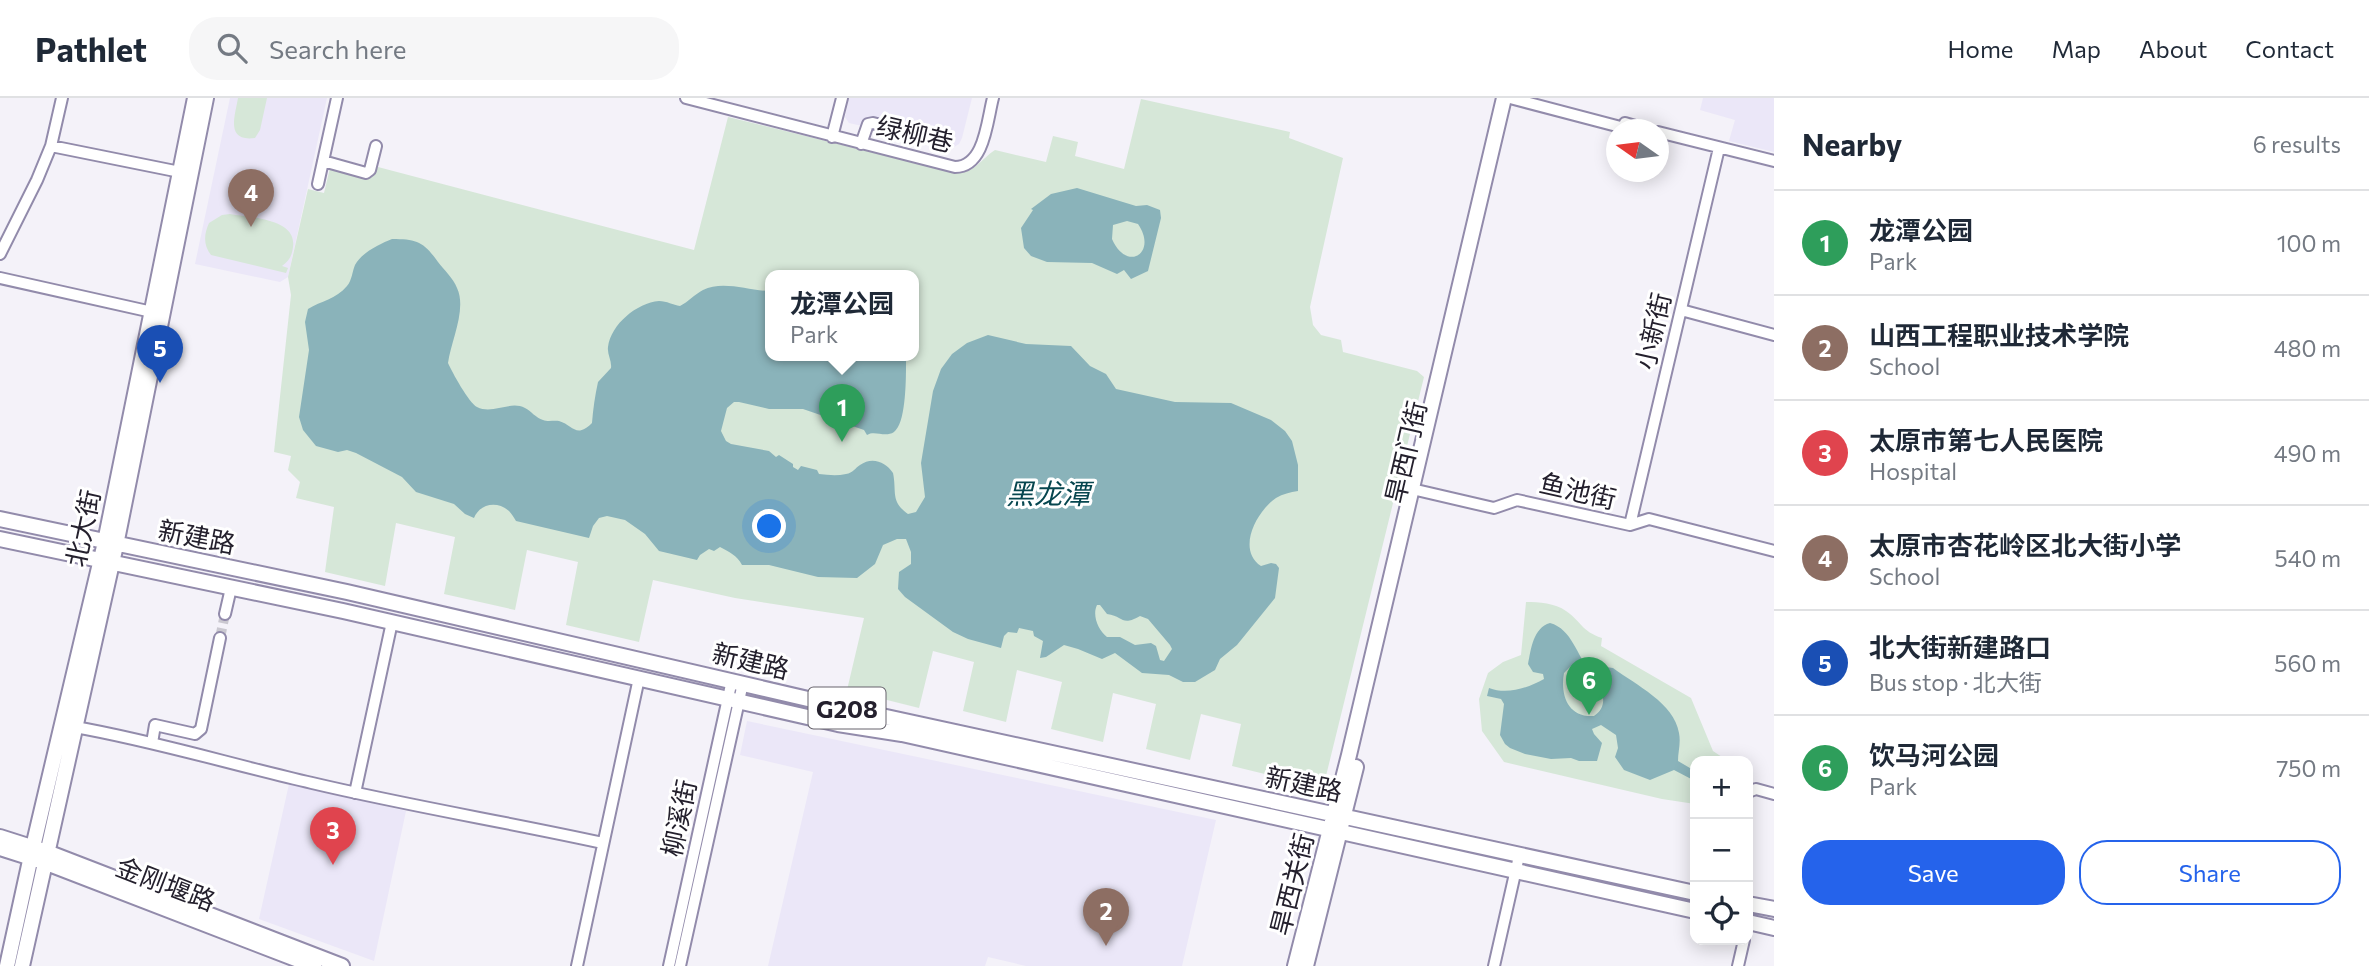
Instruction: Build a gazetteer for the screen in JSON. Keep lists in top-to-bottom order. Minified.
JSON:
{"streets":{"main road":["旱西门街","北大街","新建路","G208","金刚堰路","旱西关街"],"street":["绿柳巷","小新街","鱼池街","柳溪街"]},"crossings":[["小新街","鱼池街"],["旱西门街","鱼池街"],["旱西门街","新建路"],["旱西门街","旱西关街"],["北大街","新建路"],["北大街","金刚堰路"],["新建路","柳溪街"],["新建路","旱西关街"]],"water":["黑龙潭"],"north":"left","page":{"header":"Pathlet","search":"Search here","nav":["Home","Map","About","Contact"],"heading":["Nearby","6 results"],"pins":["4","5","1","6","3","2"],"list":[{"mark":"1","name":"龙潭公园","note":"Park","value":"100 m"},{"mark":"2","name":"山西工程职业技术学院","note":"School","value":"480 m"},{"mark":"3","name":"太原市第七人民医院","note":"Hospital","value":"490 m"},{"mark":"4","name":"太原市杏花岭区北大街小学","note":"School","value":"540 m"},{"mark":"5","name":"北大街新建路口","note":"Bus stop · 北大街","value":"560 m"},{"mark":"6","name":"饮马河公园","note":"Park","value":"750 m"}],"popup":["龙潭公园","Park"],"map_buttons":["+","−"],"buttons":["Save","Share"]}}
